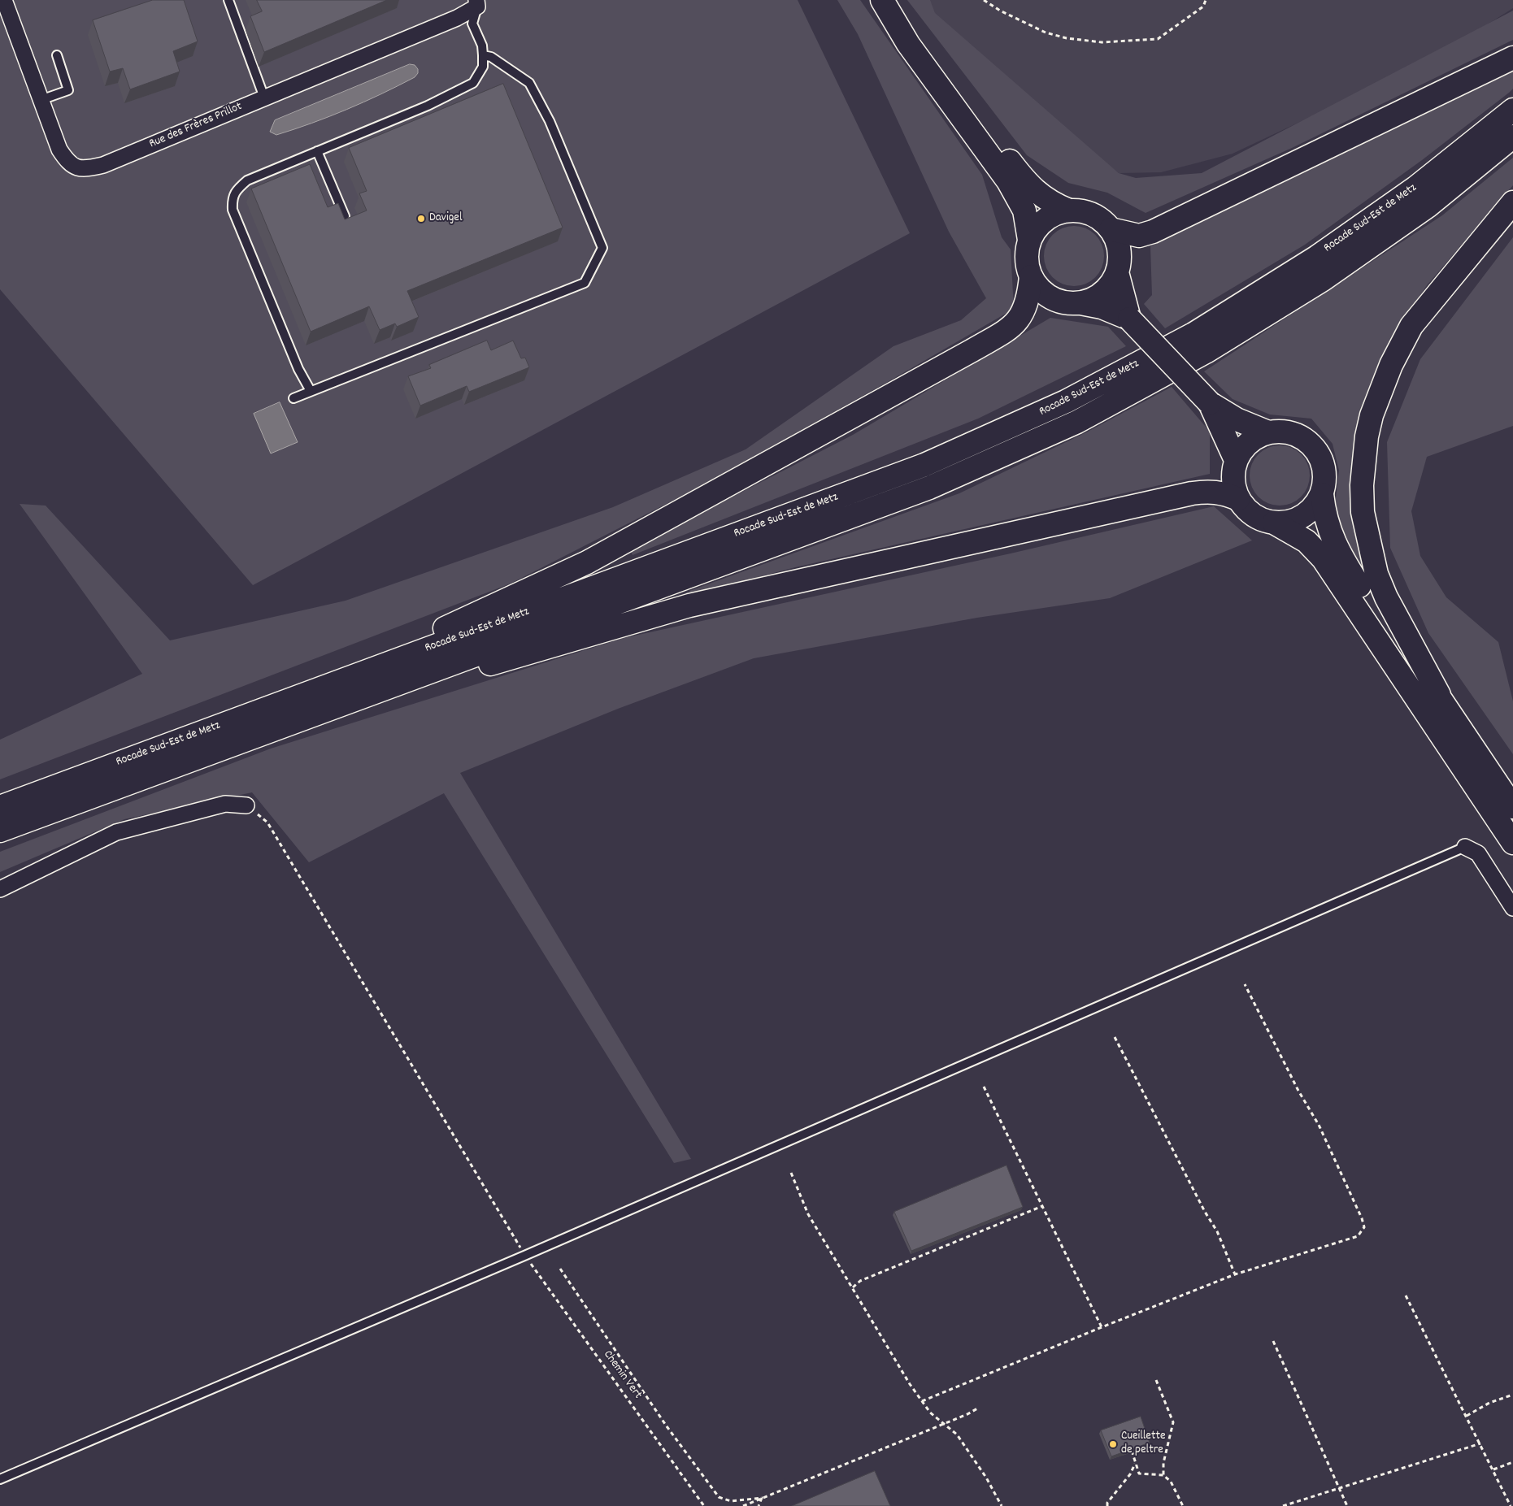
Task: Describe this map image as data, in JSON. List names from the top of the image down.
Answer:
{
  "streets": {
    "main road": ["Rocade Sud-Est de Metz"],
    "street": ["Rue des Frères Prillot"],
    "path": ["Chemin Vert"]
  },
  "places": ["Davigel", "Cueillette de peltre"]
}
